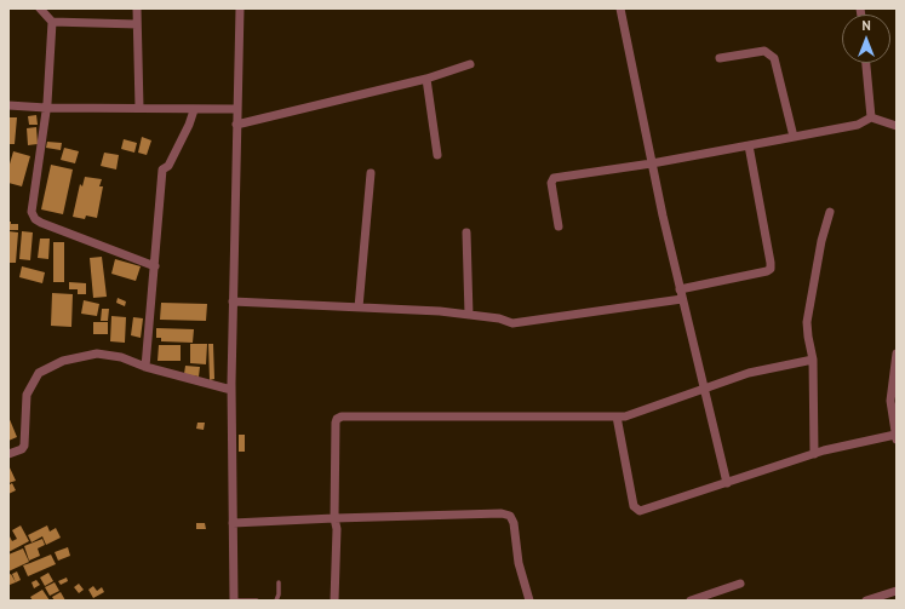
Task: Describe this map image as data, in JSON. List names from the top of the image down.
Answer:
{
  "north": "top"
}
